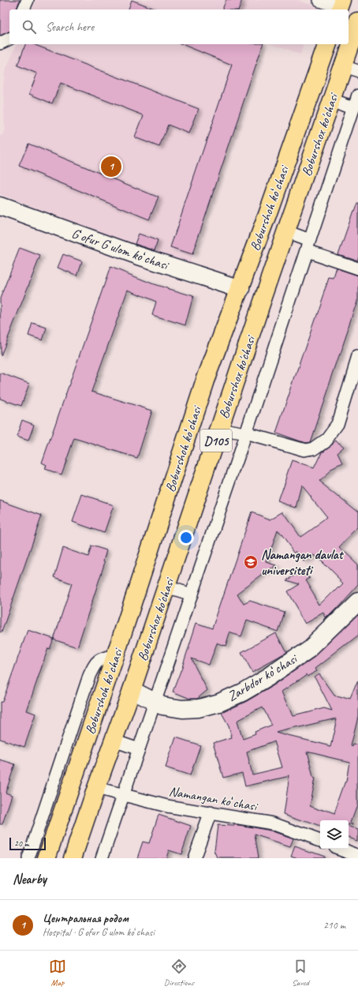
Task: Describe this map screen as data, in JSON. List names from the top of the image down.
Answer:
{
  "streets": {
    "main road": ["Boburshox ko'chasi", "Boburshoh koʻchasi", "D105"],
    "street": ["Gʻofur Gʻulom koʻchasi", "Zarbdor koʻchasi", "Namangan koʻchasi"]
  },
  "crossings": [
    ["Boburshox ko'chasi", "Zarbdor koʻchasi"],
    ["Boburshox ko'chasi", "Namangan koʻchasi"],
    ["Boburshoh koʻchasi", "Gʻofur Gʻulom koʻchasi"]
  ],
  "places": {
    "school or university": ["Namangan davlat universiteti"]
  },
  "scale_bar": "20 m",
  "page": {
    "search": "Search here",
    "pins": "1",
    "scale": "20 m",
    "heading": "Nearby",
    "list": [
      {
        "mark": "1",
        "name": "Центральная родом",
        "note": "Hospital · Gʻofur Gʻulom koʻchasi",
        "value": "210 m"
      }
    ],
    "nav": ["Map", "Directions", "Saved"]
  }
}
